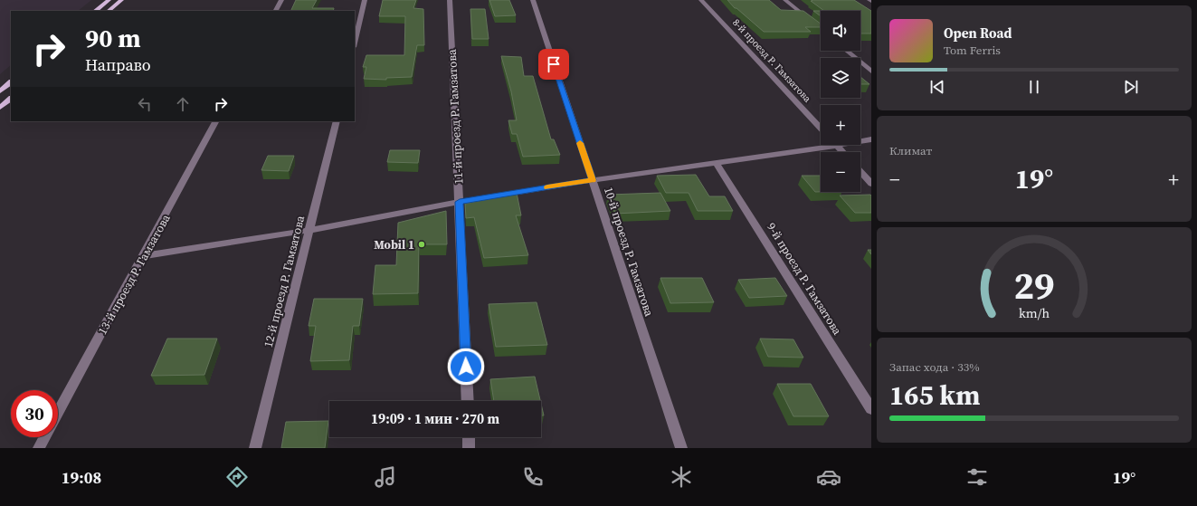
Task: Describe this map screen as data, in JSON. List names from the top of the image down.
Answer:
{
  "streets": {
    "street": [
      "8-й проезд Р. Гамзатова",
      "11-й проезд Р. Гамзатова",
      "10-й проезд Р. Гамзатова",
      "13-й проезд Р. Гамзатова",
      "9-й проезд Р. Гамзатова",
      "12-й проезд Р. Гамзатова"
    ]
  },
  "places": ["Mobil 1"],
  "page": {
    "map_buttons": ["+", "−"],
    "turn": ["90 m", "Направо"],
    "song": ["Open Road", "Tom Ferris"],
    "tile": [
      "Климат",
      ["Запас хода · 33%", "165 km"]
    ],
    "heat": ["−", "19°", "+"],
    "limit": "30",
    "trip": "19:09 · 1 мин · 270 m",
    "tabs": ["19:08", "19°"],
    "gauge": ["29", "km/h"]
  }
}
